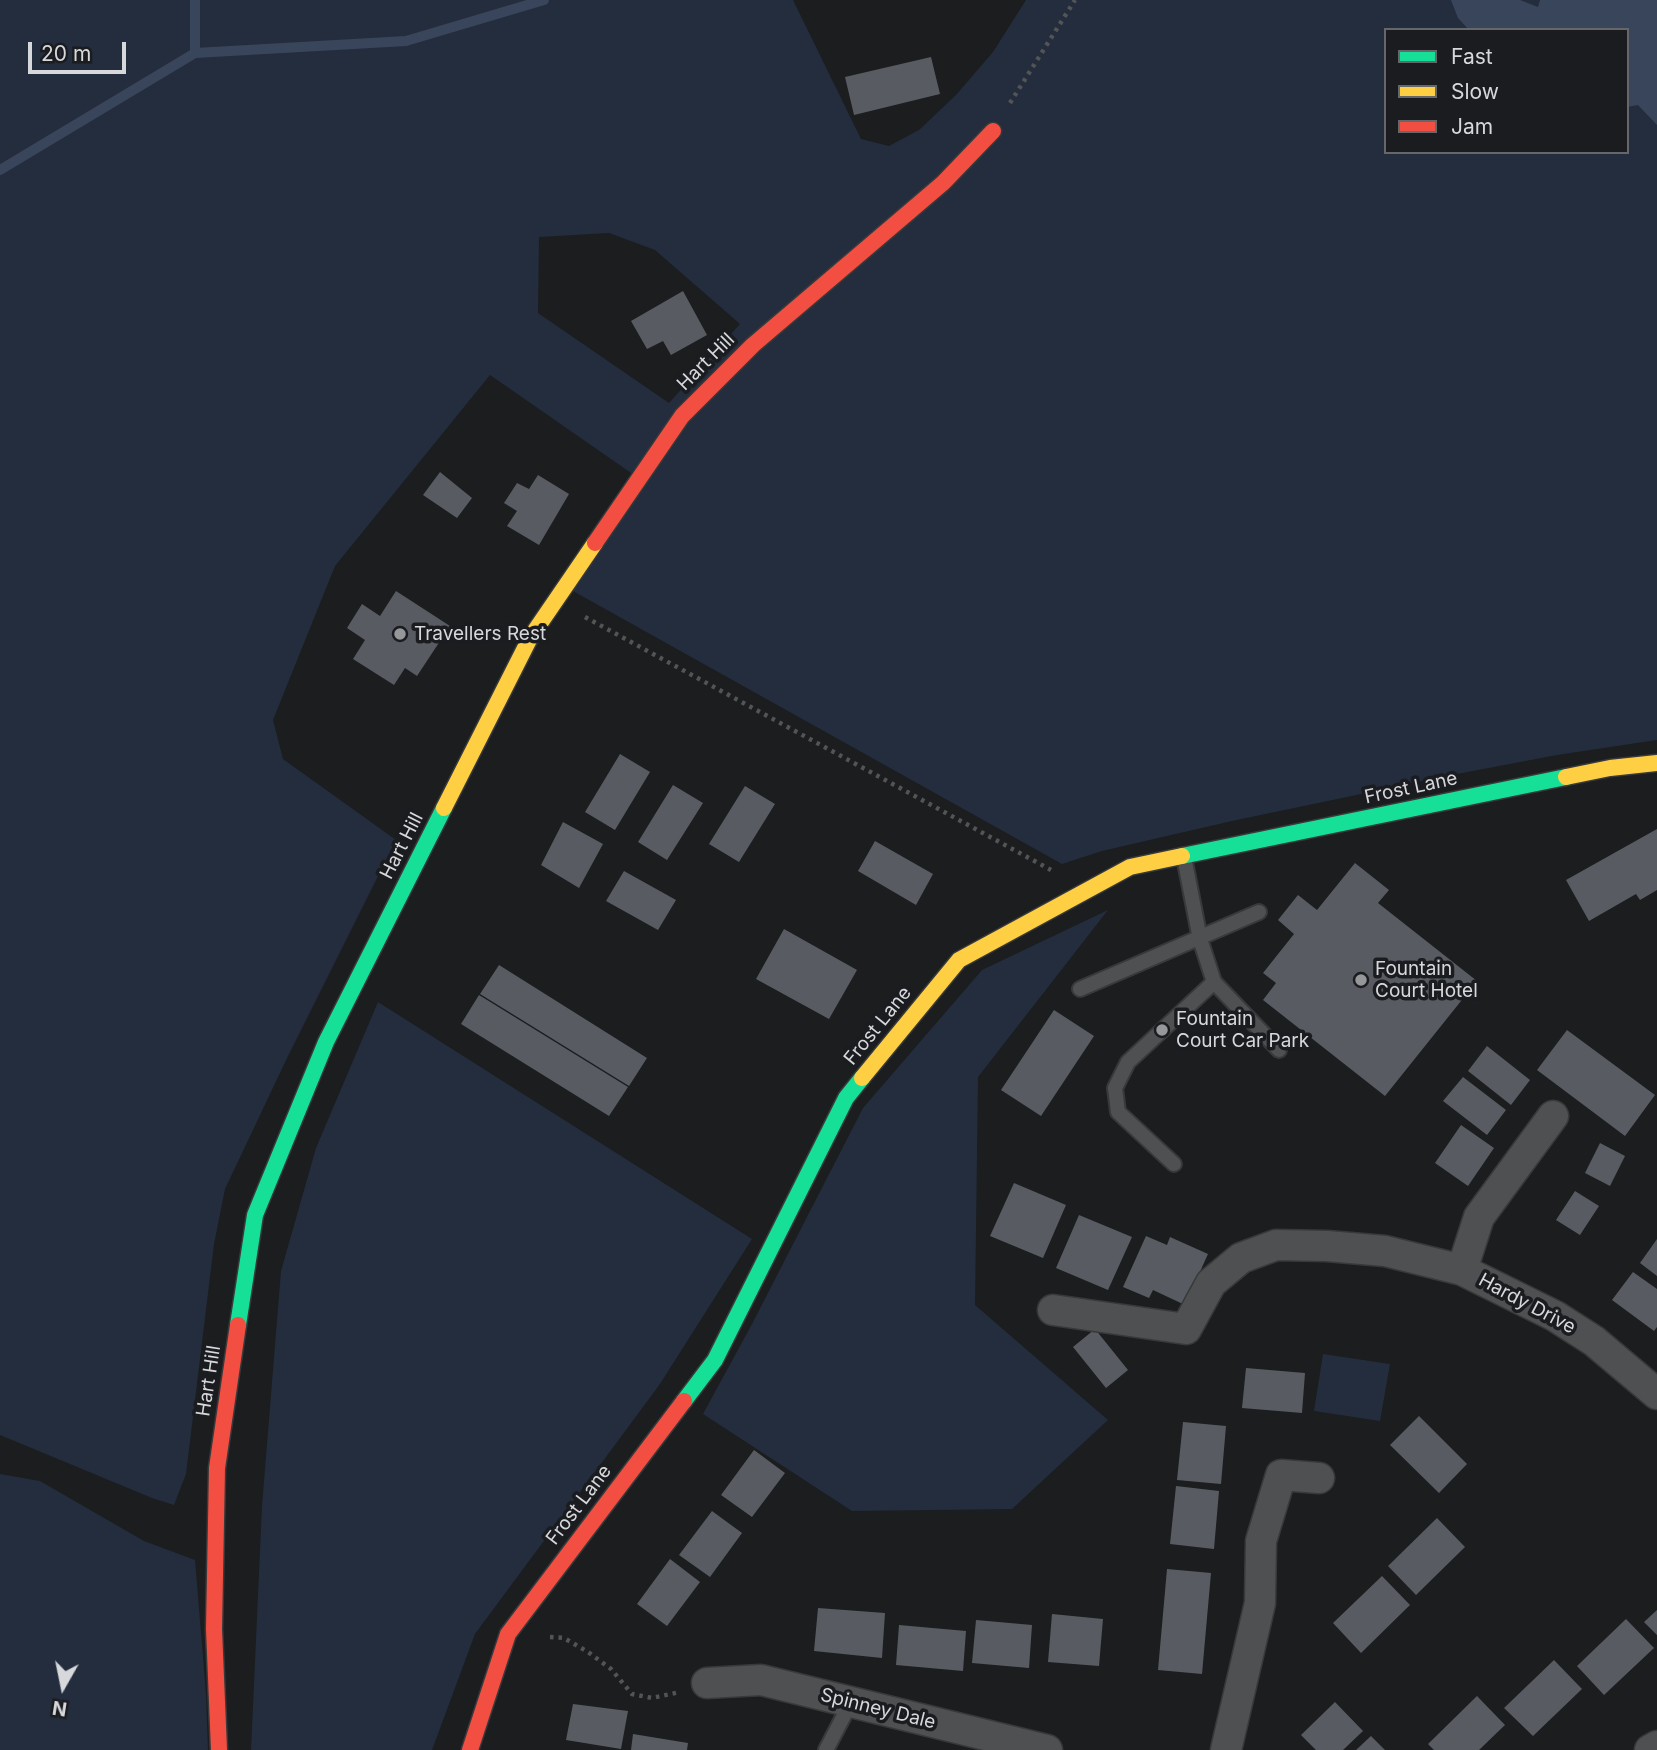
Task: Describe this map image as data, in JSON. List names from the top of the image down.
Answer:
{
  "streets": {
    "street": [
      "Hart Hill",
      "Frost Lane",
      "Hardy Drive",
      "Spinney Dale"
    ]
  },
  "places": ["Travellers Rest", "Fountain Court Hotel", "Fountain Court Car Park"],
  "legend": ["Fast", "Slow", "Jam"],
  "scale_bar": "20 m",
  "north": "bottom"
}
